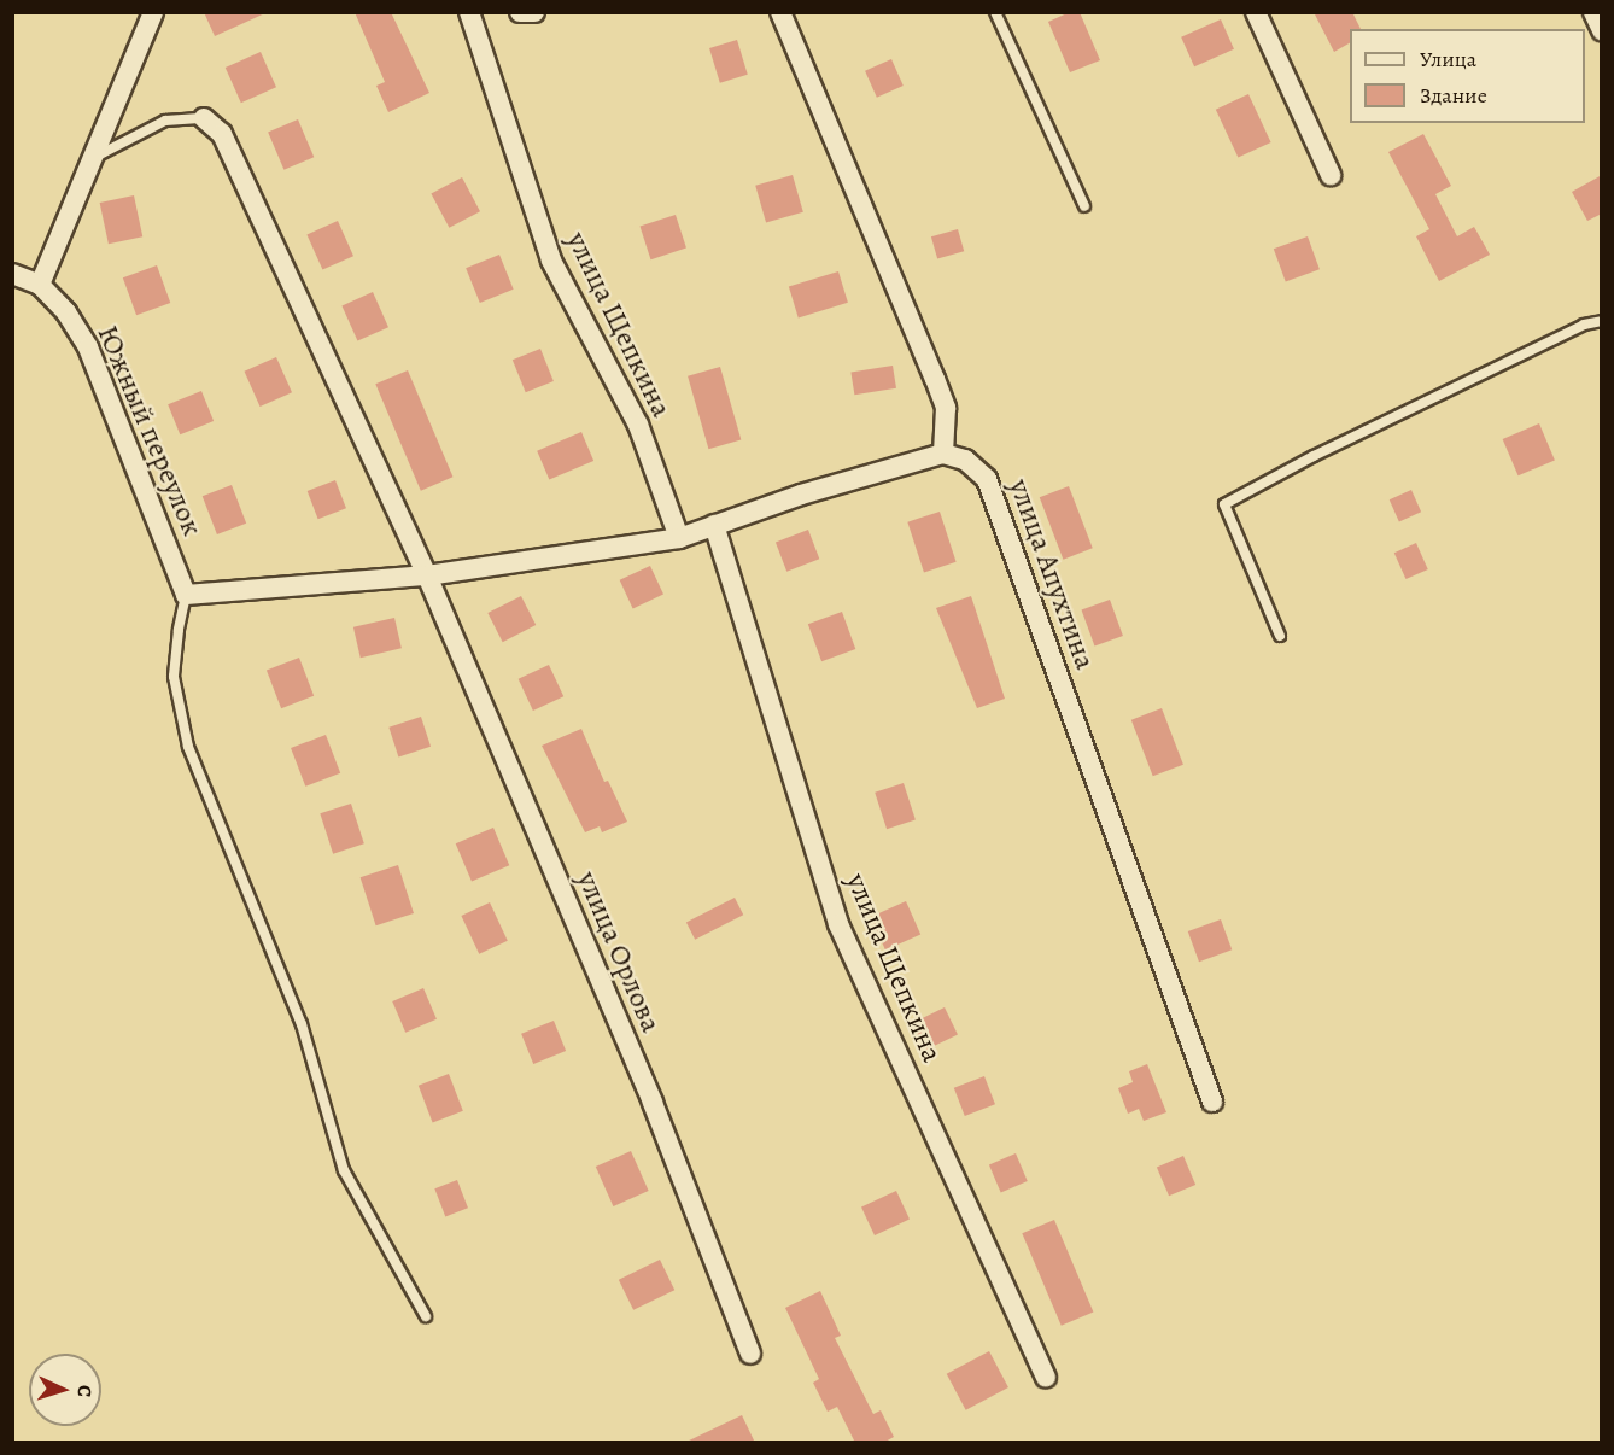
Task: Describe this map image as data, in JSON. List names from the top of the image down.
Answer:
{
  "streets": {
    "street": [
      "улица Щепкина",
      "Южный переулок",
      "улица Апухтина",
      "улица Орлова"
    ]
  },
  "legend": ["Улица", "Здание"],
  "north": "right"
}
